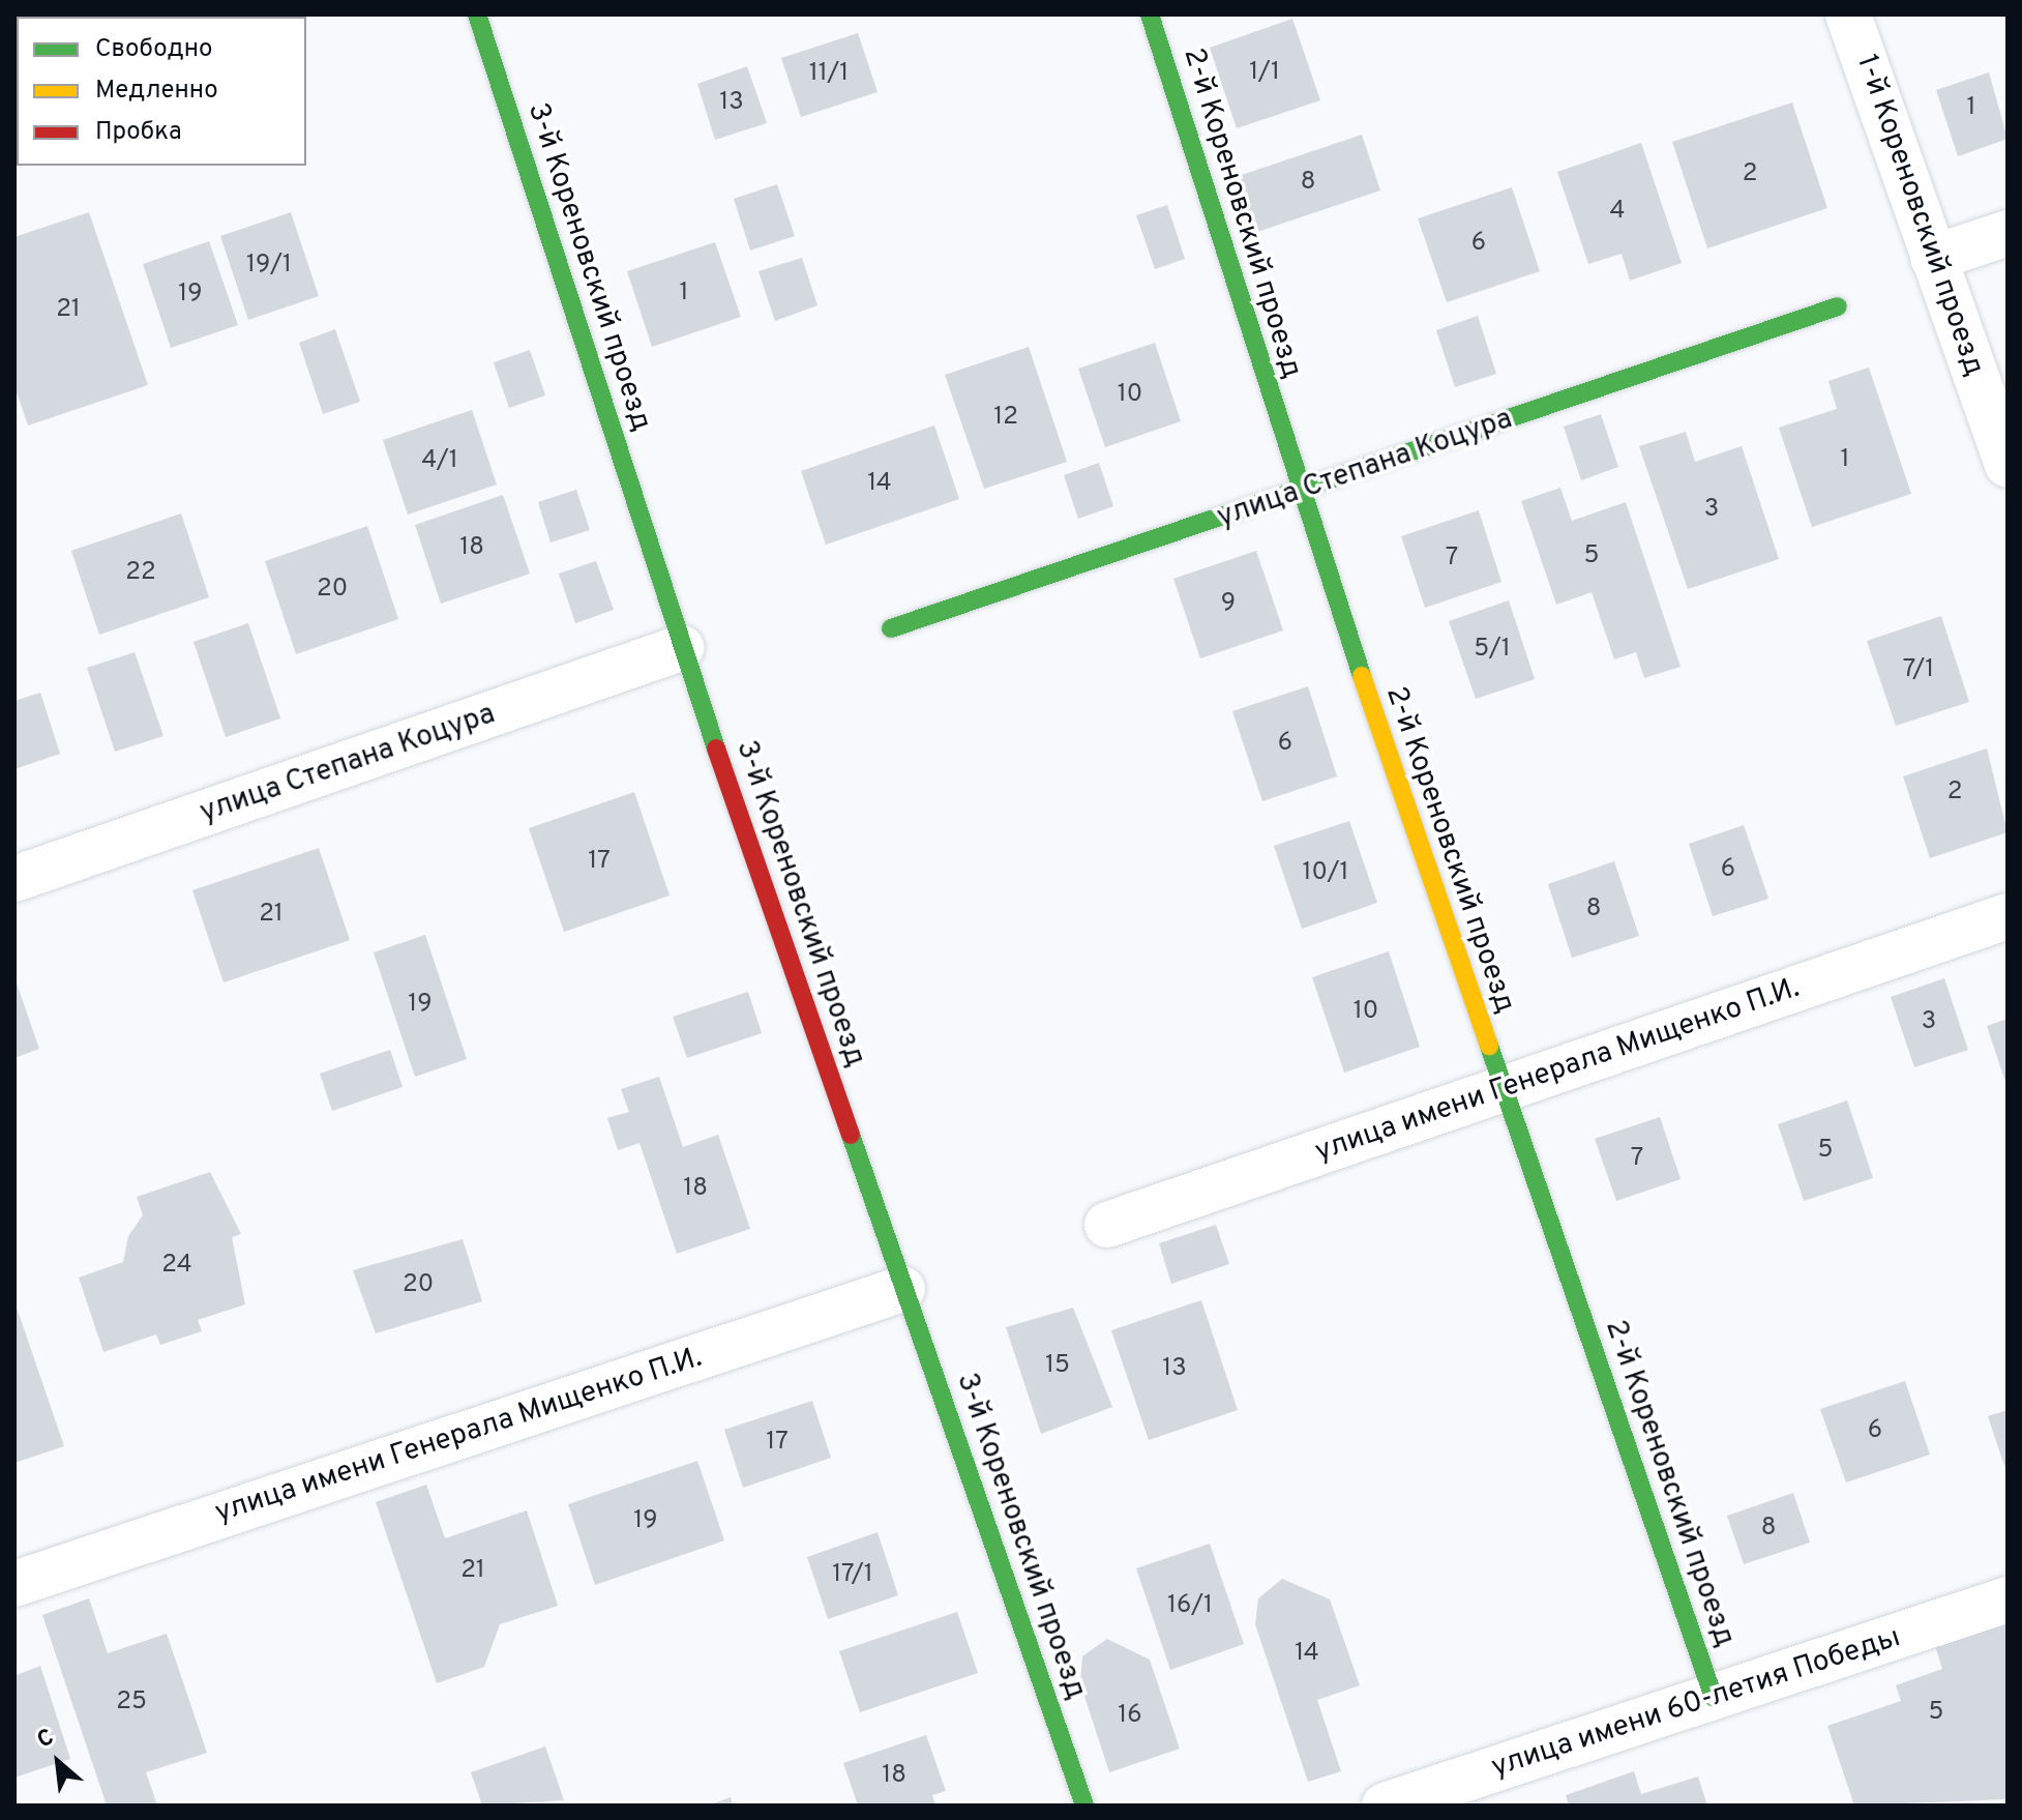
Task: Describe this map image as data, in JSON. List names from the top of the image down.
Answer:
{
  "streets": {
    "street": [
      "2-й Кореновский проезд",
      "1-й Кореновский проезд",
      "3-й Кореновский проезд",
      "улица Степана Коцура",
      "улица имени Генерала Мищенко П.И.",
      "улица имени 60-летия Победы"
    ]
  },
  "crossings": [
    ["2-й Кореновский проезд", "улица Степана Коцура"],
    ["2-й Кореновский проезд", "улица имени Генерала Мищенко П.И."],
    ["2-й Кореновский проезд", "улица имени 60-летия Победы"],
    ["3-й Кореновский проезд", "улица Степана Коцура"],
    ["3-й Кореновский проезд", "улица имени Генерала Мищенко П.И."]
  ],
  "house_numbers": [
    "1/1",
    "11/1",
    "13",
    "1",
    "2",
    "8",
    "4",
    "6",
    "19/1",
    "1",
    "19",
    "21",
    "10",
    "12",
    "1",
    "4/1",
    "14",
    "3",
    "18",
    "5",
    "7",
    "22",
    "20",
    "9",
    "5/1",
    "7/1",
    "6",
    "2",
    "17",
    "6",
    "10/1",
    "8",
    "21",
    "19",
    "10",
    "3",
    "5",
    "7",
    "18",
    "24",
    "20",
    "15",
    "13",
    "6",
    "17",
    "19",
    "8",
    "21",
    "17/1",
    "16/1",
    "14",
    "25",
    "5",
    "16",
    "18"
  ],
  "legend": ["Свободно", "Медленно", "Пробка"],
  "north": "top left"
}
